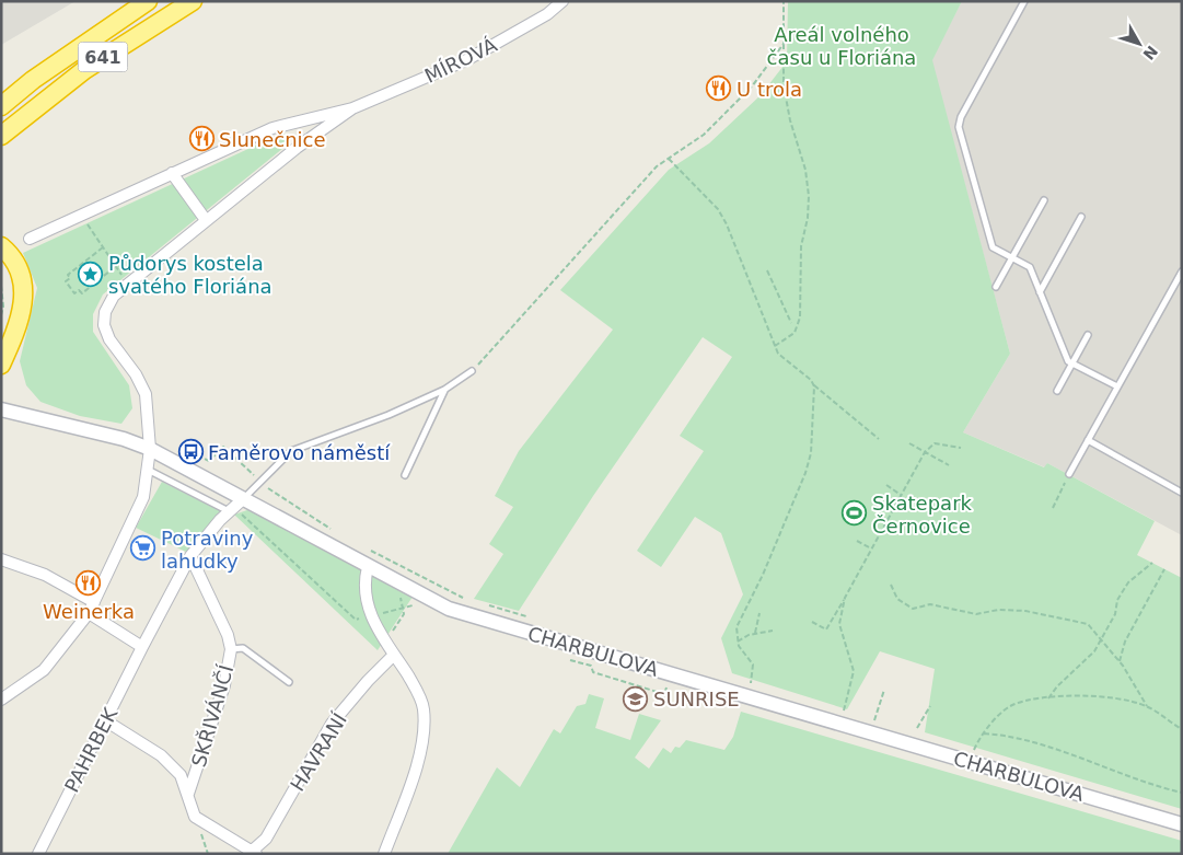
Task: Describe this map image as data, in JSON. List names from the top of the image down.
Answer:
{
  "streets": {
    "highway": ["641"],
    "street": [
      "MÍROVÁ",
      "CHARBULOVA",
      "SKŘIVÁNČÍ",
      "PAHRBEK",
      "HAVRANÍ"
    ]
  },
  "crossings": [
    ["CHARBULOVA", "PAHRBEK"],
    ["SKŘIVÁNČÍ", "PAHRBEK"]
  ],
  "parks": ["Areál volného času u Floriána"],
  "places": {
    "restaurant": ["U trola", "Slunečnice", "Weinerka"],
    "place": ["Půdorys kostela svatého Floriána"],
    "bus stop": ["Faměrovo náměstí"],
    "sports": ["Skatepark Černovice"],
    "supermarket": ["Potraviny lahudky"],
    "school or university": ["SUNRISE"]
  },
  "north": "bottom right"
}
